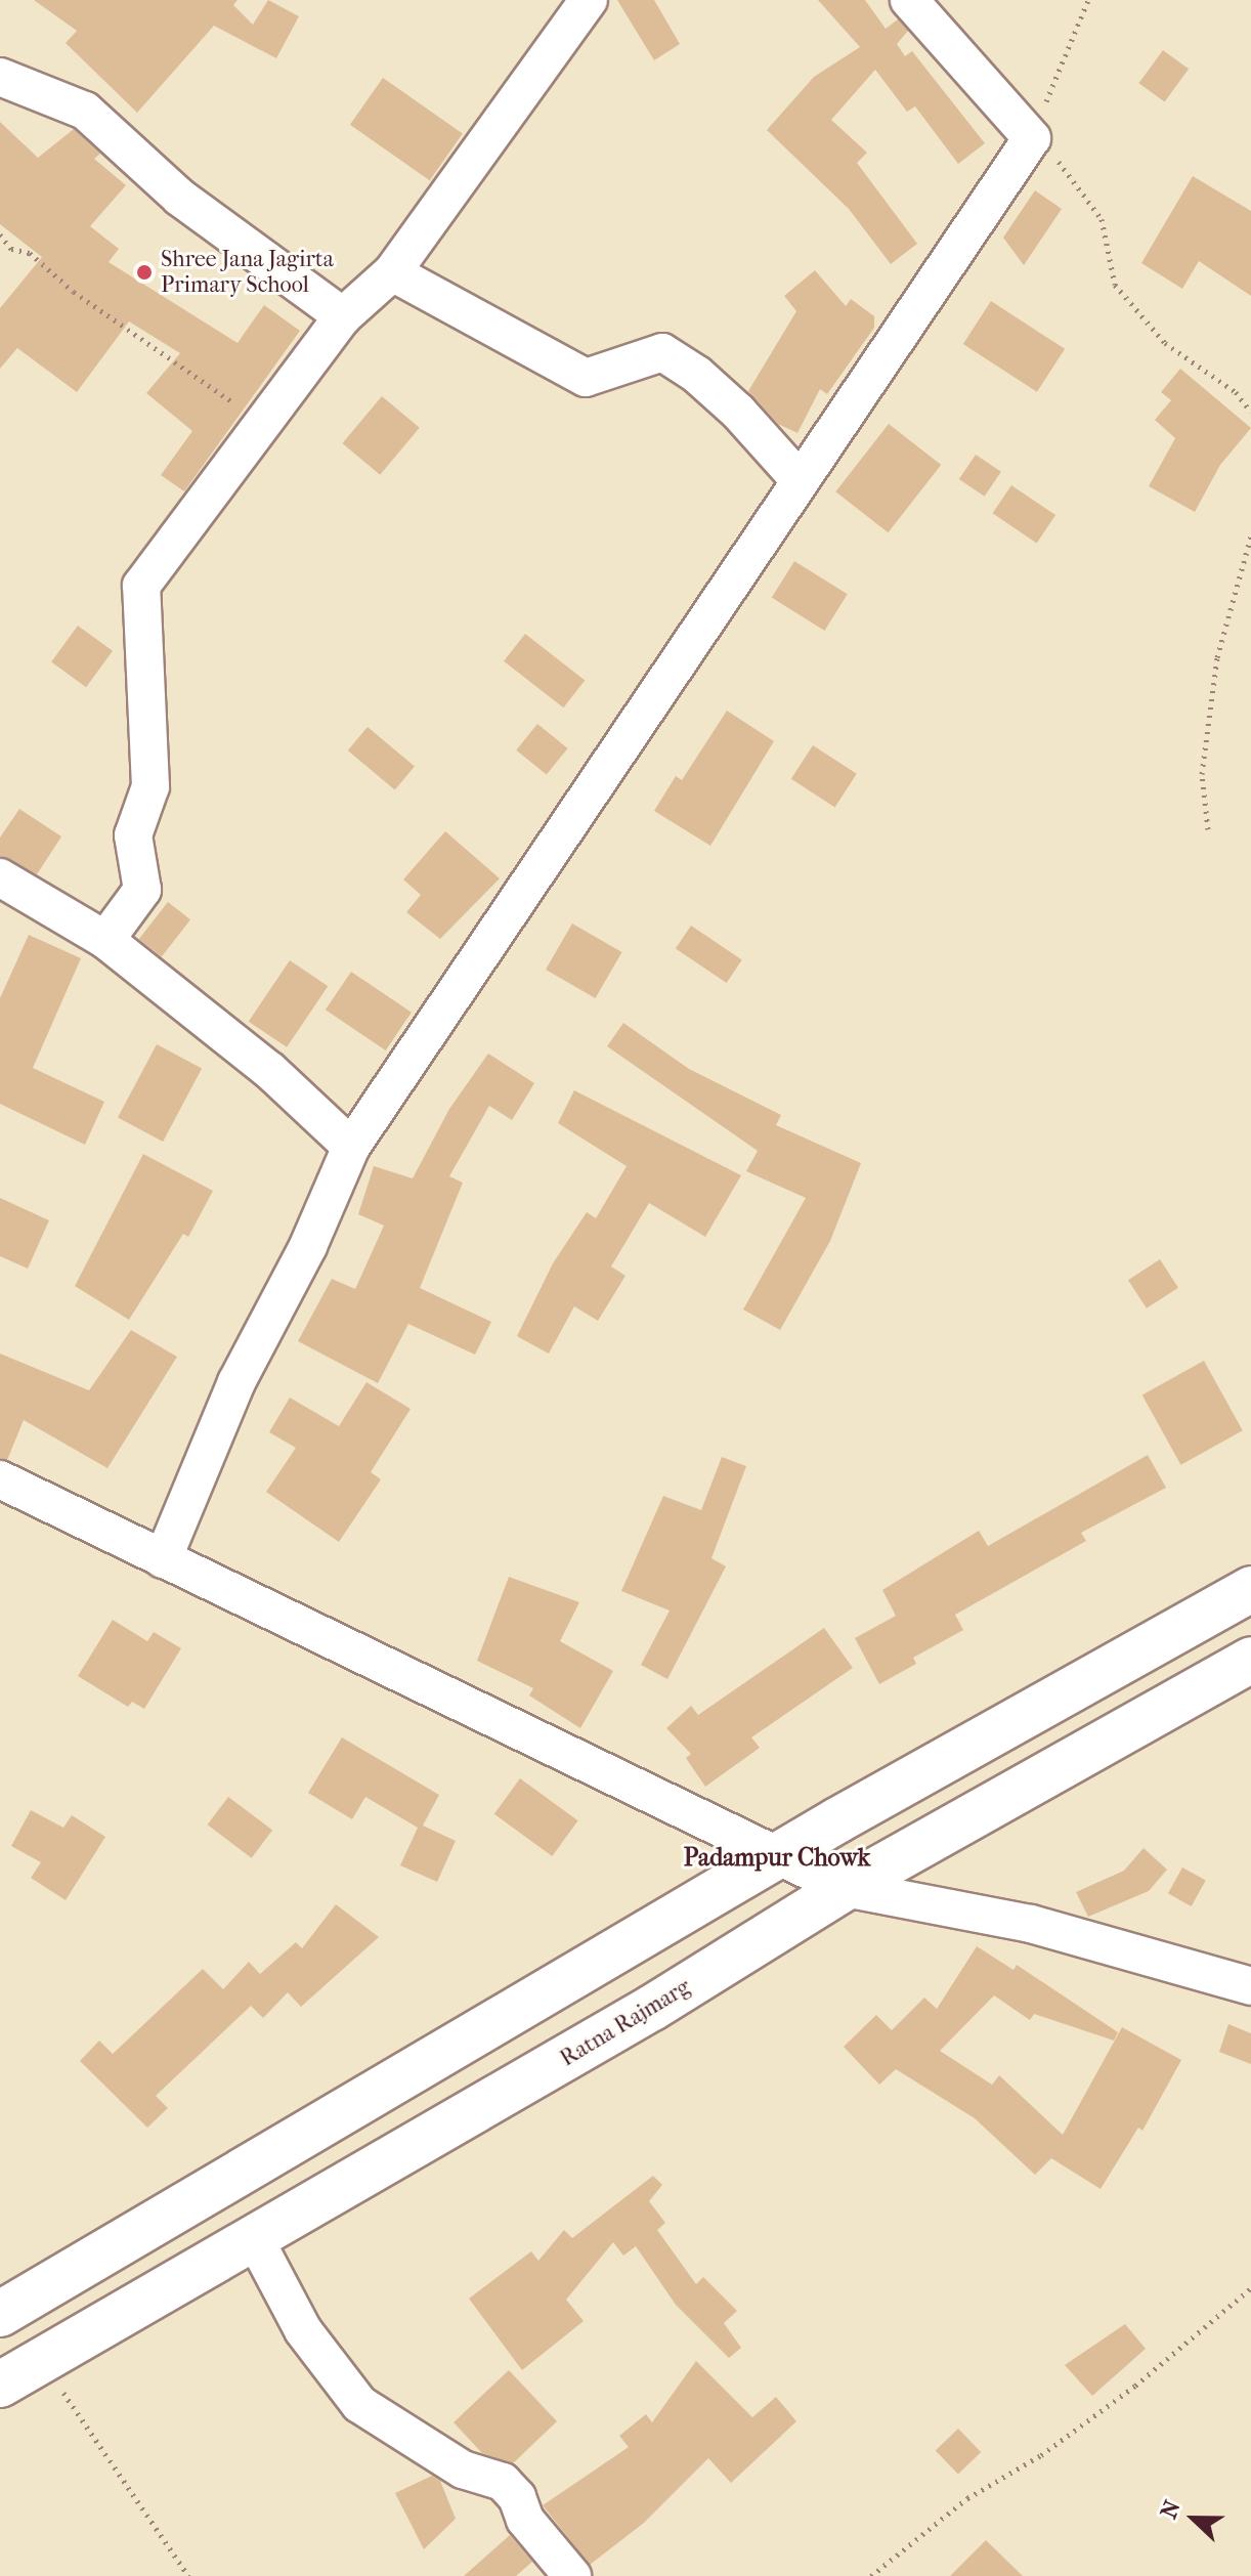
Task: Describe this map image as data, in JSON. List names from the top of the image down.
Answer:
{
  "streets": {
    "main road": ["Ratna Rajmarg"]
  },
  "districts": ["Padampur Chowk"],
  "places": ["Shree Jana Jagirta Primary School"],
  "north": "left"
}
